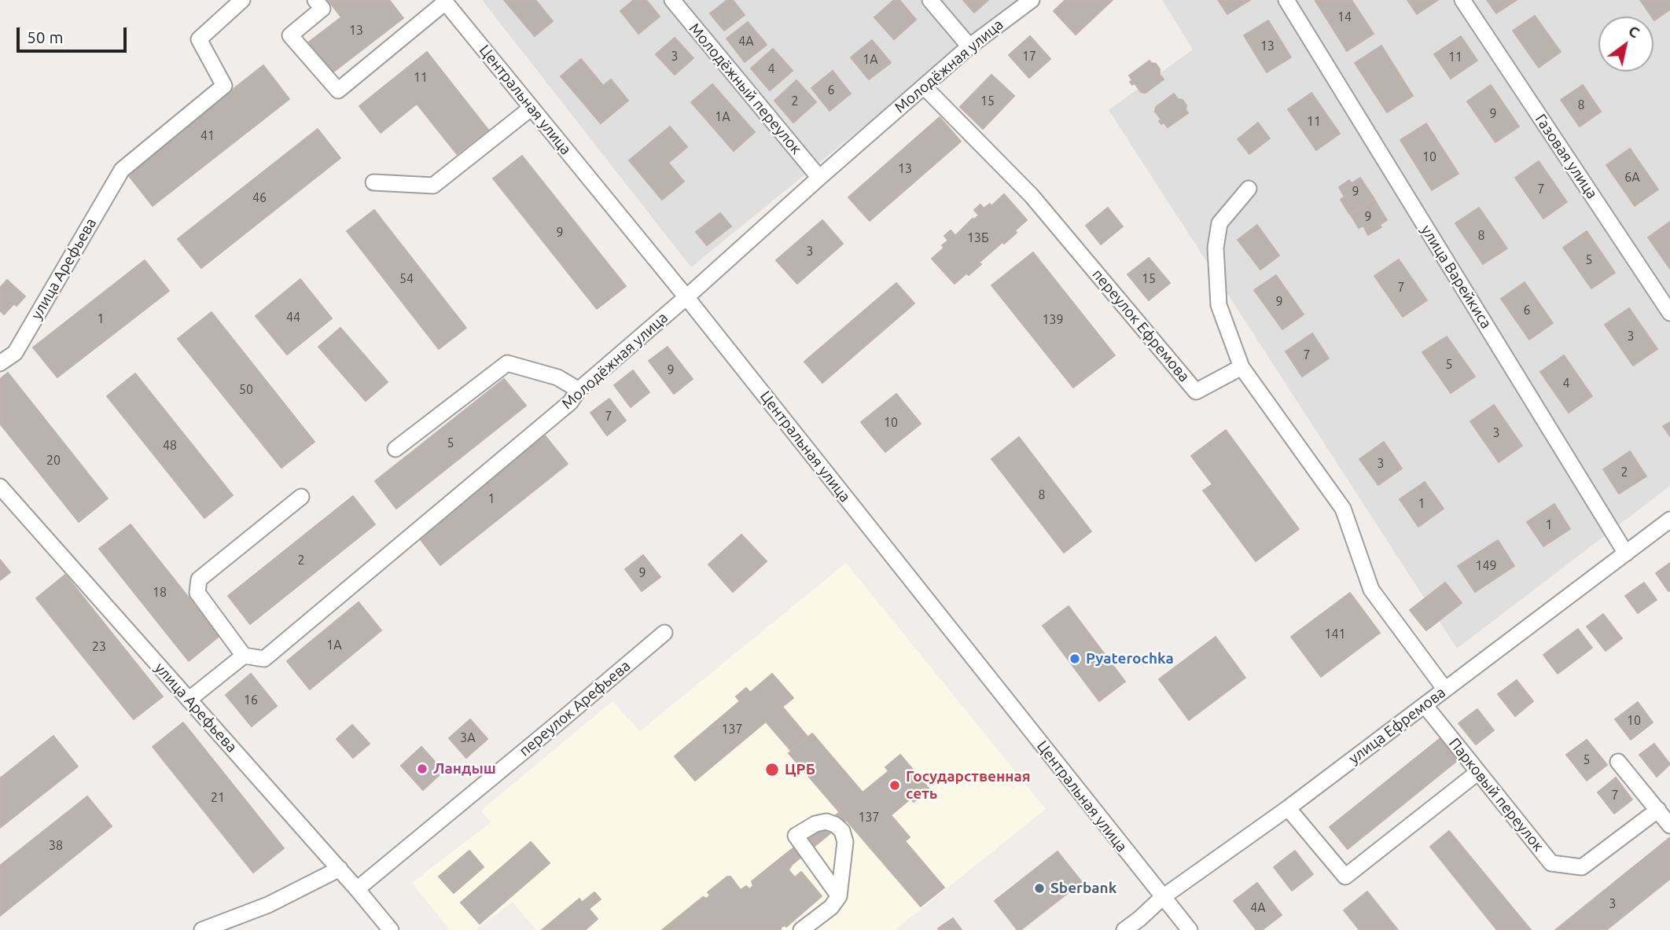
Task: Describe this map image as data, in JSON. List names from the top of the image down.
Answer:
{
  "streets": {
    "street": [
      "Молодёжная улица",
      "Молодёжный переулок",
      "Центральная улица",
      "Газовая улица",
      "улица Арефьева",
      "улица Варейкиса",
      "переулок Ефремова",
      "переулок Арефьева",
      "улица Ефремова",
      "Парковый переулок"
    ]
  },
  "crossings": [
    ["Молодёжная улица", "Молодёжный переулок"],
    ["Молодёжная улица", "Центральная улица"],
    ["Молодёжная улица", "переулок Ефремова"],
    ["Центральная улица", "улица Ефремова"],
    ["улица Арефьева", "переулок Арефьева"],
    ["улица Варейкиса", "улица Ефремова"],
    ["улица Ефремова", "Парковый переулок"]
  ],
  "places": [
    "Pyaterochka",
    "Ландыш",
    "ЦРБ",
    "Государственная сеть",
    "Sberbank"
  ],
  "house_numbers": [
    "14",
    "13",
    "4А",
    "13",
    "3",
    "17",
    "11",
    "1А",
    "4",
    "11",
    "6",
    "2",
    "15",
    "8",
    "9",
    "1А",
    "11",
    "41",
    "10",
    "13",
    "6А",
    "7",
    "9",
    "46",
    "9",
    "9",
    "8",
    "13Б",
    "3",
    "5",
    "54",
    "15",
    "7",
    "9",
    "6",
    "44",
    "1",
    "139",
    "3",
    "7",
    "5",
    "9",
    "4",
    "50",
    "7",
    "10",
    "3",
    "5",
    "48",
    "20",
    "3",
    "2",
    "8",
    "1",
    "1",
    "1",
    "2",
    "149",
    "9",
    "18",
    "141",
    "1А",
    "23",
    "16",
    "10",
    "137",
    "3А",
    "5",
    "7",
    "21",
    "137",
    "38",
    "3",
    "4А"
  ],
  "scale_bar": "50 m",
  "north": "top right"
}
